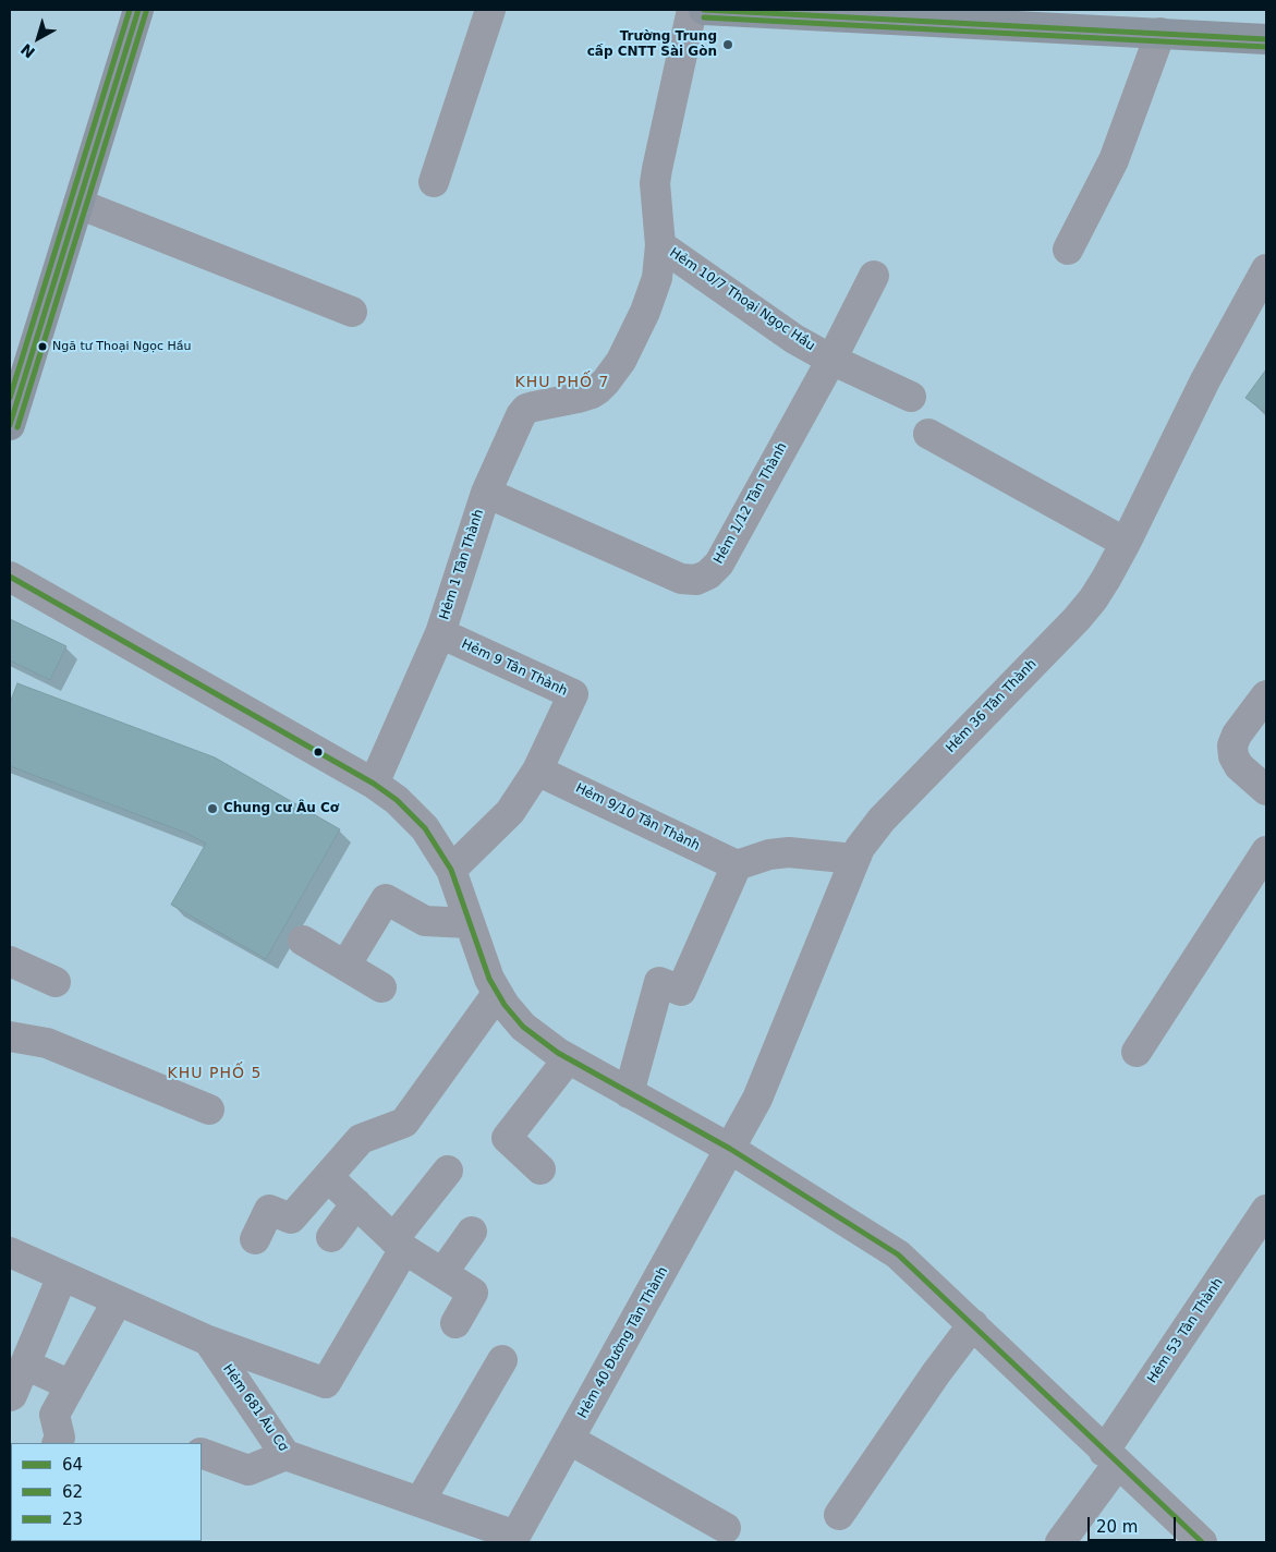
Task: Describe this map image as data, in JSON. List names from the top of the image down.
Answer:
{
  "streets": {
    "street": [
      "Hẻm 10/7 Thoại Ngọc Hầu",
      "Hẻm 1/12 Tân Thành",
      "Hẻm 1 Tân Thành",
      "Hẻm 9 Tân Thành",
      "Hẻm 36 Tân Thành",
      "Hẻm 9/10 Tân Thành",
      "Hẻm 53 Tân Thành",
      "Hẻm 40 Đường Tân Thành",
      "Hẻm 681 Âu Cơ"
    ]
  },
  "crossings": [
    ["Hẻm 10/7 Thoại Ngọc Hầu", "Hẻm 1/12 Tân Thành"],
    ["Hẻm 10/7 Thoại Ngọc Hầu", "Hẻm 1 Tân Thành"],
    ["Hẻm 1/12 Tân Thành", "Hẻm 1 Tân Thành"],
    ["Hẻm 1 Tân Thành", "Hẻm 9 Tân Thành"],
    ["Hẻm 9 Tân Thành", "Hẻm 9/10 Tân Thành"],
    ["Hẻm 36 Tân Thành", "Hẻm 40 Đường Tân Thành"],
    ["Hẻm 40 Đường Tân Thành", "Hẻm 681 Âu Cơ"]
  ],
  "districts": ["KHU PHỐ 7", "KHU PHỐ 5"],
  "places": ["Trường Trung cấp CNTT Sài Gòn", "Ngã tư Thoại Ngọc Hầu", "Chung cư Âu Cơ"],
  "lines": ["transit line 64", "transit line 23", "transit line 62"],
  "legend": ["64", "62", "23"],
  "scale_bar": "20 m",
  "north": "bottom left"
}
